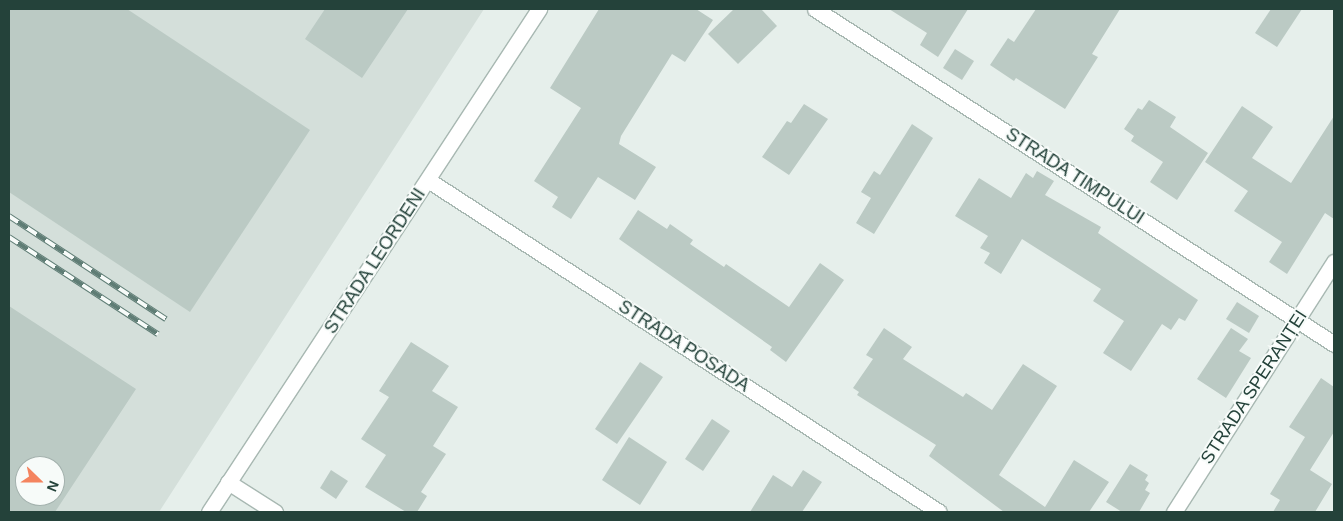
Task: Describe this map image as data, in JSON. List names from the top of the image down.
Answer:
{
  "streets": {
    "street": [
      "STRADA TIMPULUI",
      "STRADA LEORDENI",
      "STRADA POSADA",
      "STRADA SPERANȚEI"
    ]
  },
  "crossings": [
    ["STRADA TIMPULUI", "STRADA SPERANȚEI"],
    ["STRADA LEORDENI", "STRADA POSADA"]
  ],
  "north": "right"
}
